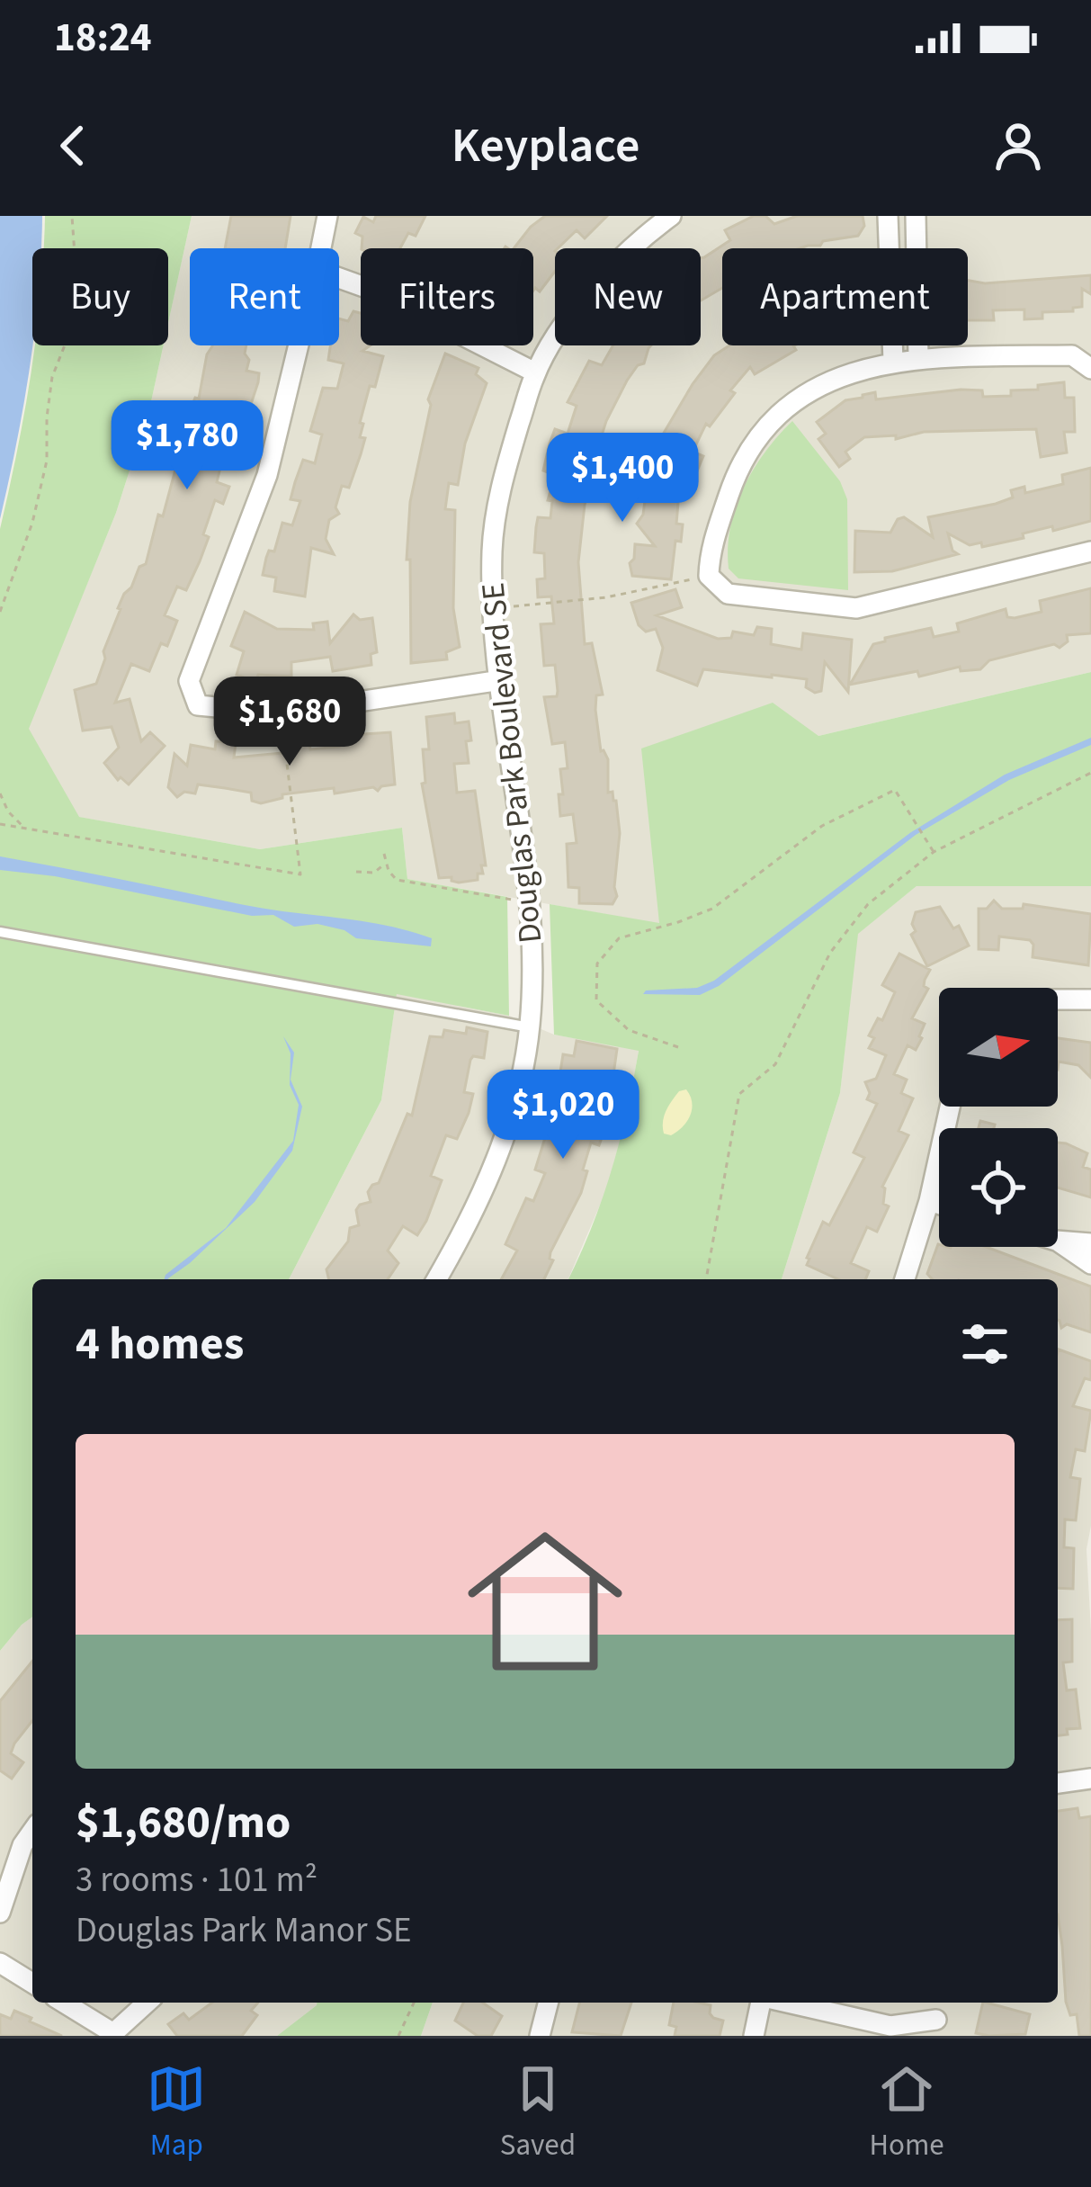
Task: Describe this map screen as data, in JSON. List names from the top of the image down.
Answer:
{
  "streets": {
    "street": ["Douglas Park Boulevard SE"]
  },
  "north": "right",
  "page": {
    "status": "18:24",
    "header": "Keyplace",
    "chip": [
      "Buy",
      "Rent",
      "Filters",
      "New",
      "Apartment"
    ],
    "price": [
      "$1,780",
      "$1,400",
      "$1,680",
      "$1,020"
    ],
    "heading": "4 homes",
    "list": [
      {
        "name": "$1,680/mo",
        "note": "3 rooms · 101 m² · Douglas Park Manor SE"
      }
    ],
    "tabs": ["Map", "Saved", "Home"]
  }
}
